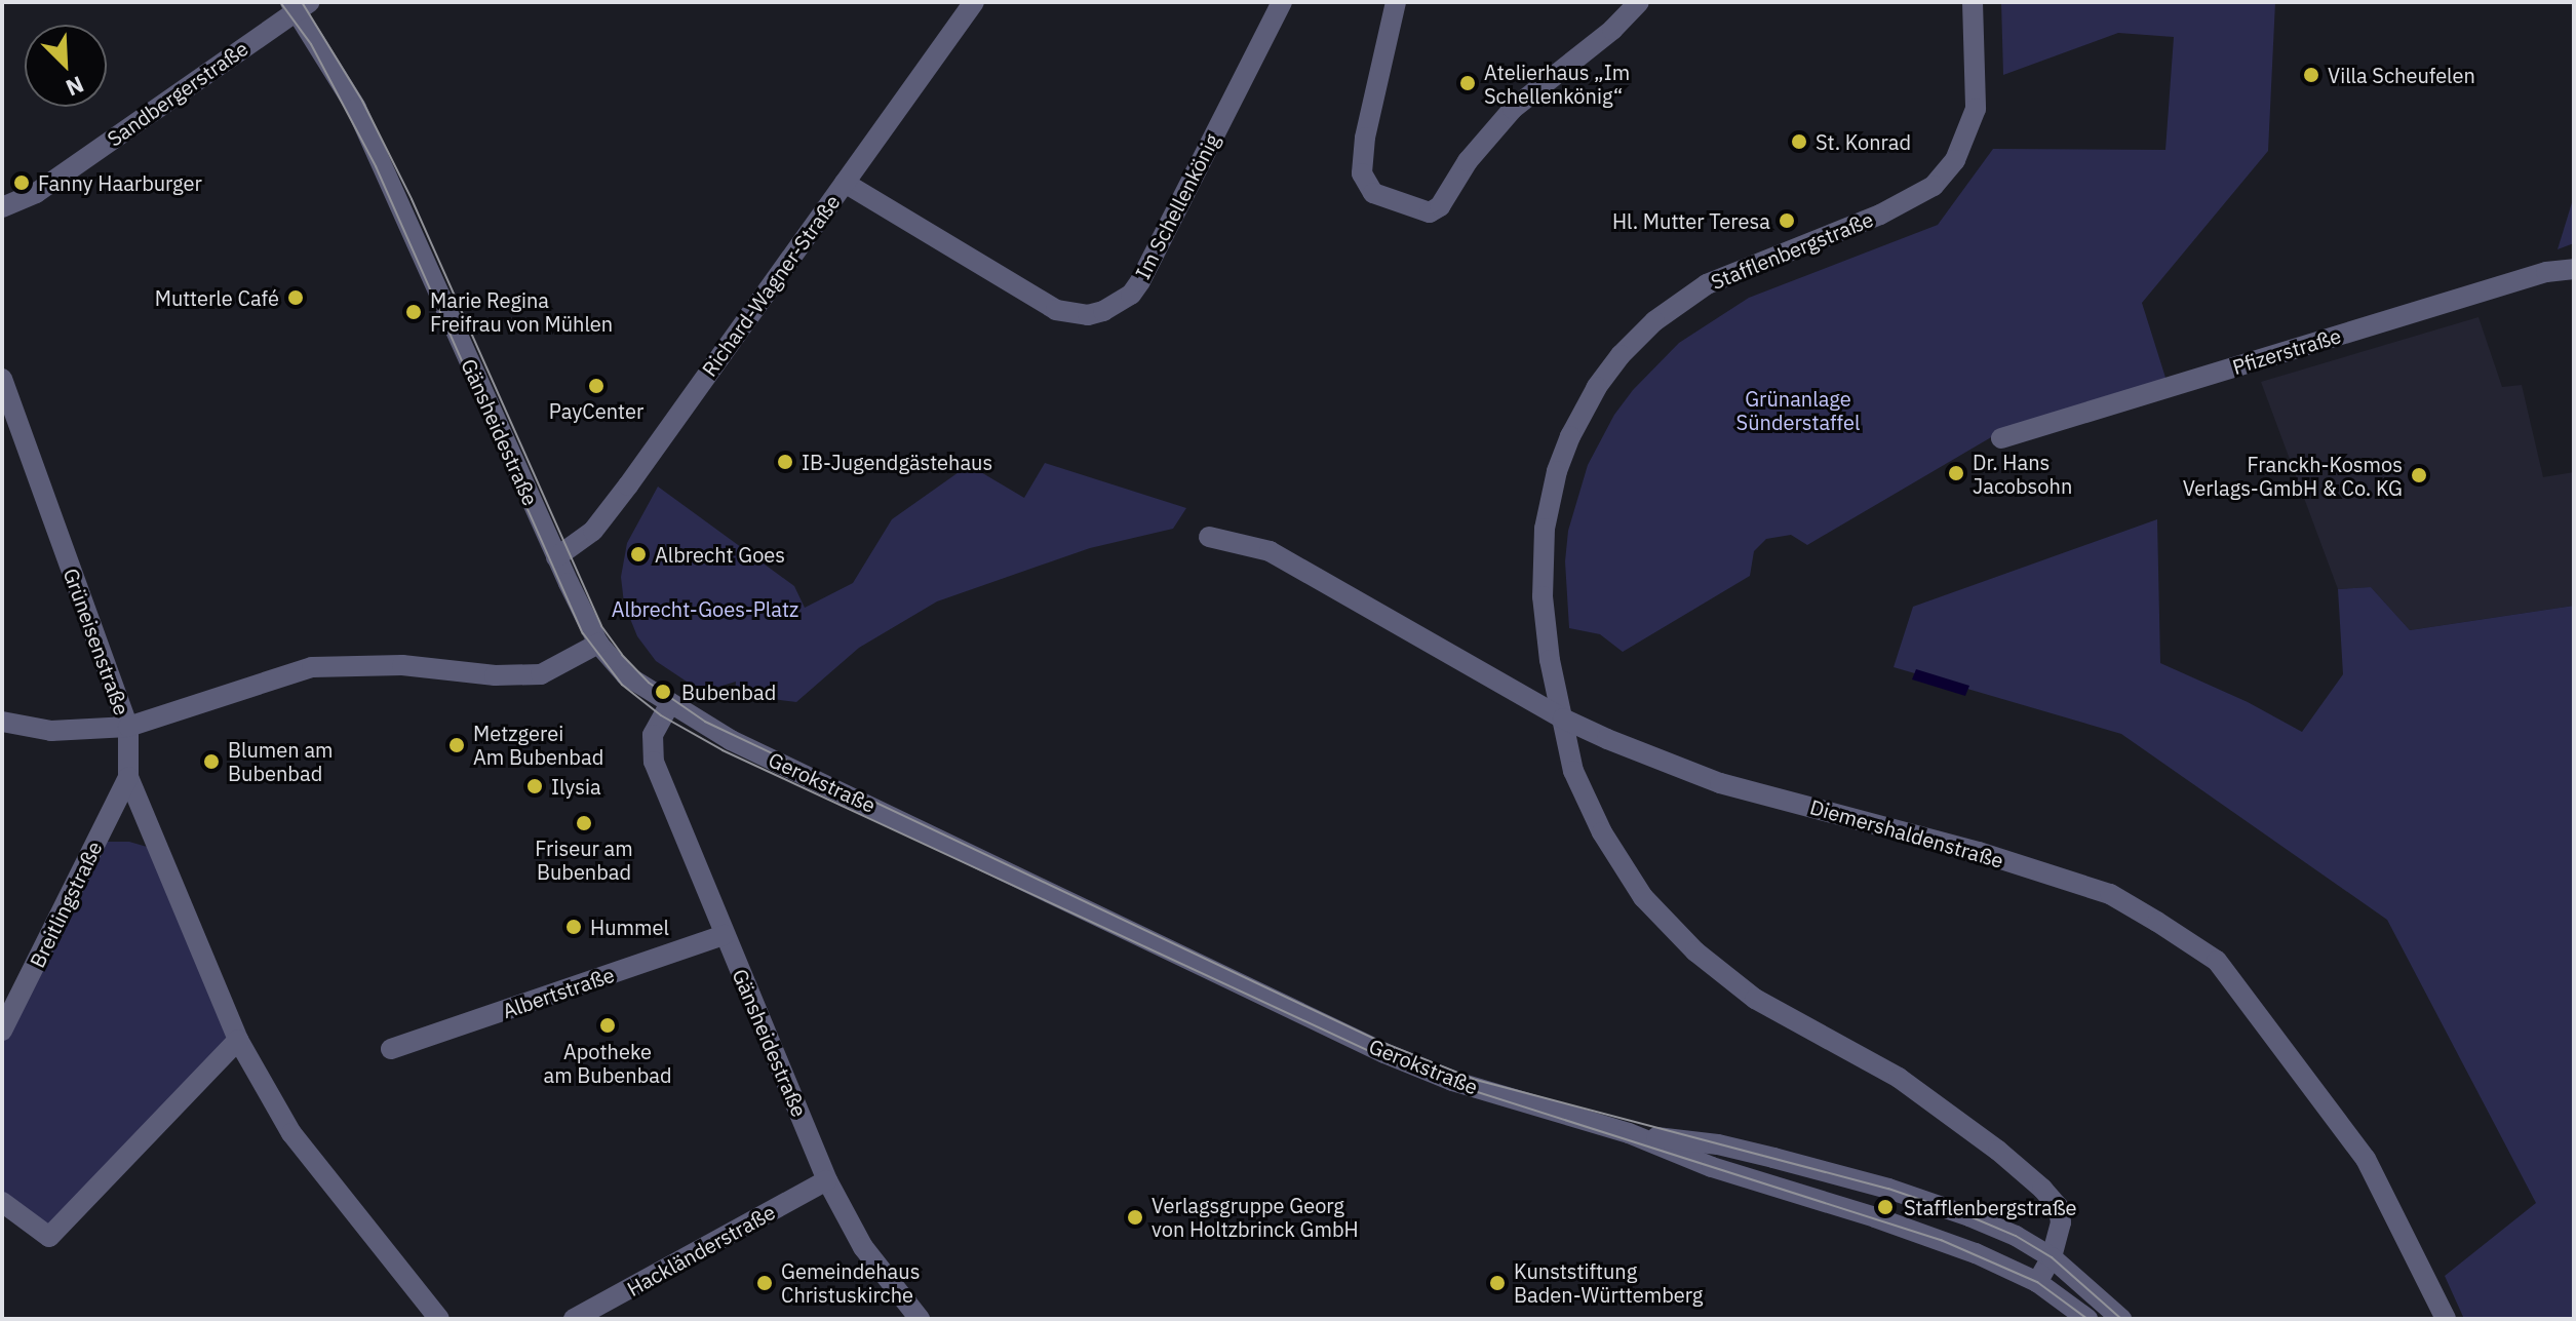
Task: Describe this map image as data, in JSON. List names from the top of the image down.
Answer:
{
  "streets": {
    "street": [
      "Sandbergerstraße",
      "Im Schellenkönig",
      "Stafflenbergstraße",
      "Richard-Wagner-Straße",
      "Pfizerstraße",
      "Gänsheidestraße",
      "Grüneisenstraße",
      "Gerokstraße",
      "Diemershaldenstraße",
      "Breitlingstraße",
      "Albertstraße",
      "Hackländerstraße"
    ]
  },
  "crossings": [
    ["Sandbergerstraße", "Gänsheidestraße"],
    ["Im Schellenkönig", "Richard-Wagner-Straße"],
    ["Stafflenbergstraße", "Gerokstraße"],
    ["Stafflenbergstraße", "Diemershaldenstraße"],
    ["Richard-Wagner-Straße", "Gänsheidestraße"],
    ["Gänsheidestraße", "Gerokstraße"],
    ["Gänsheidestraße", "Albertstraße"],
    ["Gänsheidestraße", "Hackländerstraße"],
    ["Grüneisenstraße", "Breitlingstraße"]
  ],
  "parks": ["Grünanlage Sünderstaffel", "Albrecht-Goes-Platz"],
  "places": [
    "Villa Scheufelen",
    "Atelierhaus „Im Schellenkönig“",
    "St. Konrad",
    "Fanny Haarburger",
    "Hl. Mutter Teresa",
    "Mutterle Café",
    "Marie Regina Freifrau von Mühlen",
    "PayCenter",
    "IB-Jugendgästehaus",
    "Dr. Hans Jacobsohn",
    "Franckh-Kosmos Verlags-GmbH & Co. KG",
    "Albrecht Goes",
    "Bubenbad",
    "Metzgerei Am Bubenbad",
    "Blumen am Bubenbad",
    "Ilysia",
    "Friseur am Bubenbad",
    "Hummel",
    "Apotheke am Bubenbad",
    "Stafflenbergstraße",
    "Verlagsgruppe Georg von Holtzbrinck GmbH",
    "Gemeindehaus Christuskirche",
    "Kunststiftung Baden-Württemberg"
  ],
  "north": "bottom right"
}
